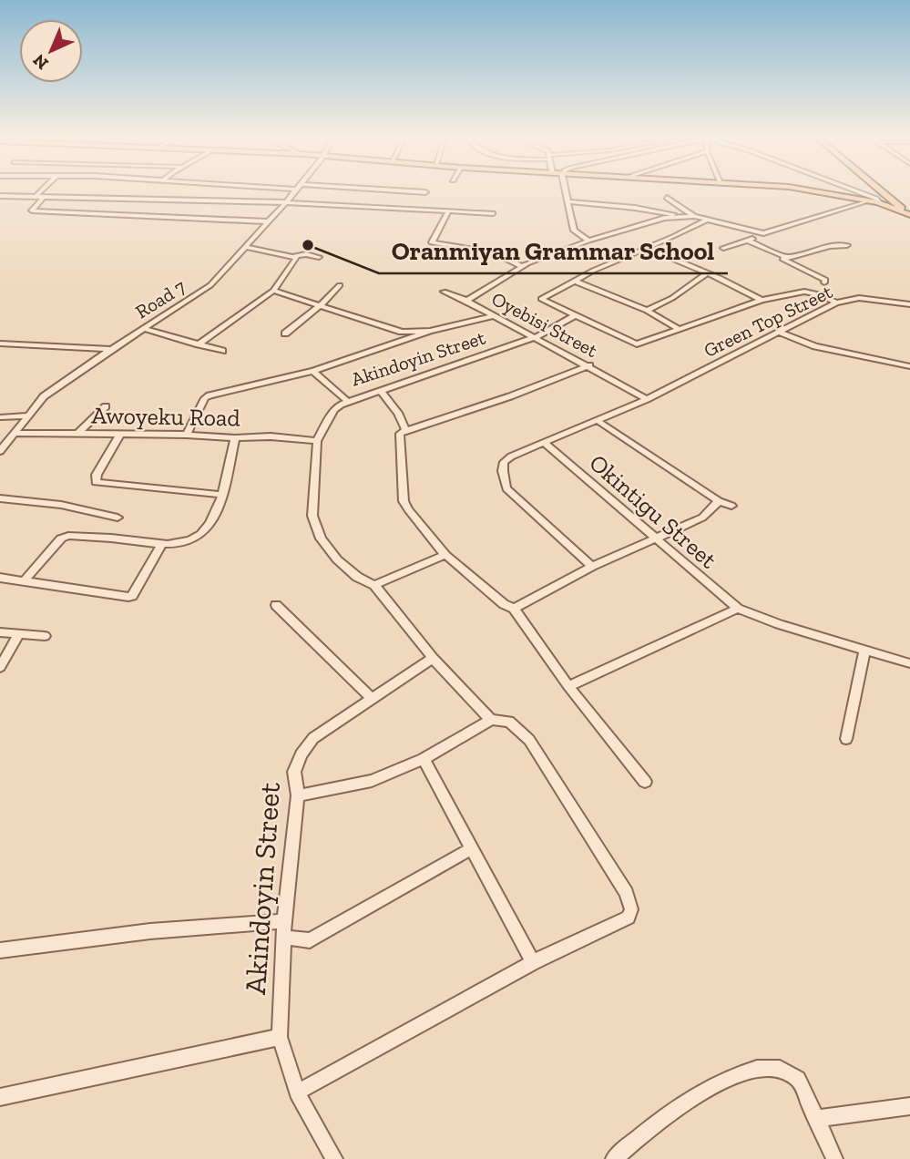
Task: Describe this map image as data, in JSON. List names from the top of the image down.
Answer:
{
  "streets": {
    "street": [
      "Road 7",
      "Green Top Street",
      "Oyebisi Street",
      "Akindoyin Street",
      "Awoyeku Road",
      "Okintigu Street"
    ]
  },
  "crossings": [
    ["Road 7", "Awoyeku Road"],
    ["Green Top Street", "Oyebisi Street"],
    ["Green Top Street", "Okintigu Street"],
    ["Oyebisi Street", "Akindoyin Street"],
    ["Akindoyin Street", "Awoyeku Road"]
  ],
  "places": ["Oranmiyan Grammar School"],
  "north": "bottom left"
}
